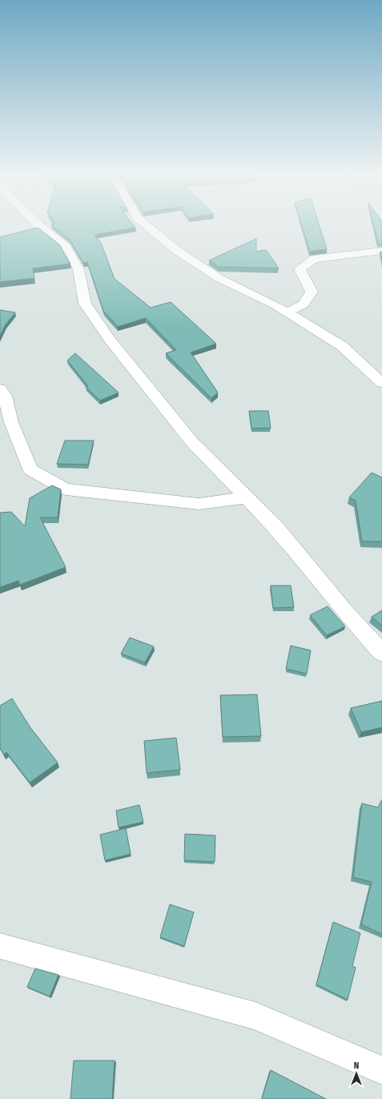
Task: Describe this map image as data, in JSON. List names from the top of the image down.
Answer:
{
  "north": "top"
}
